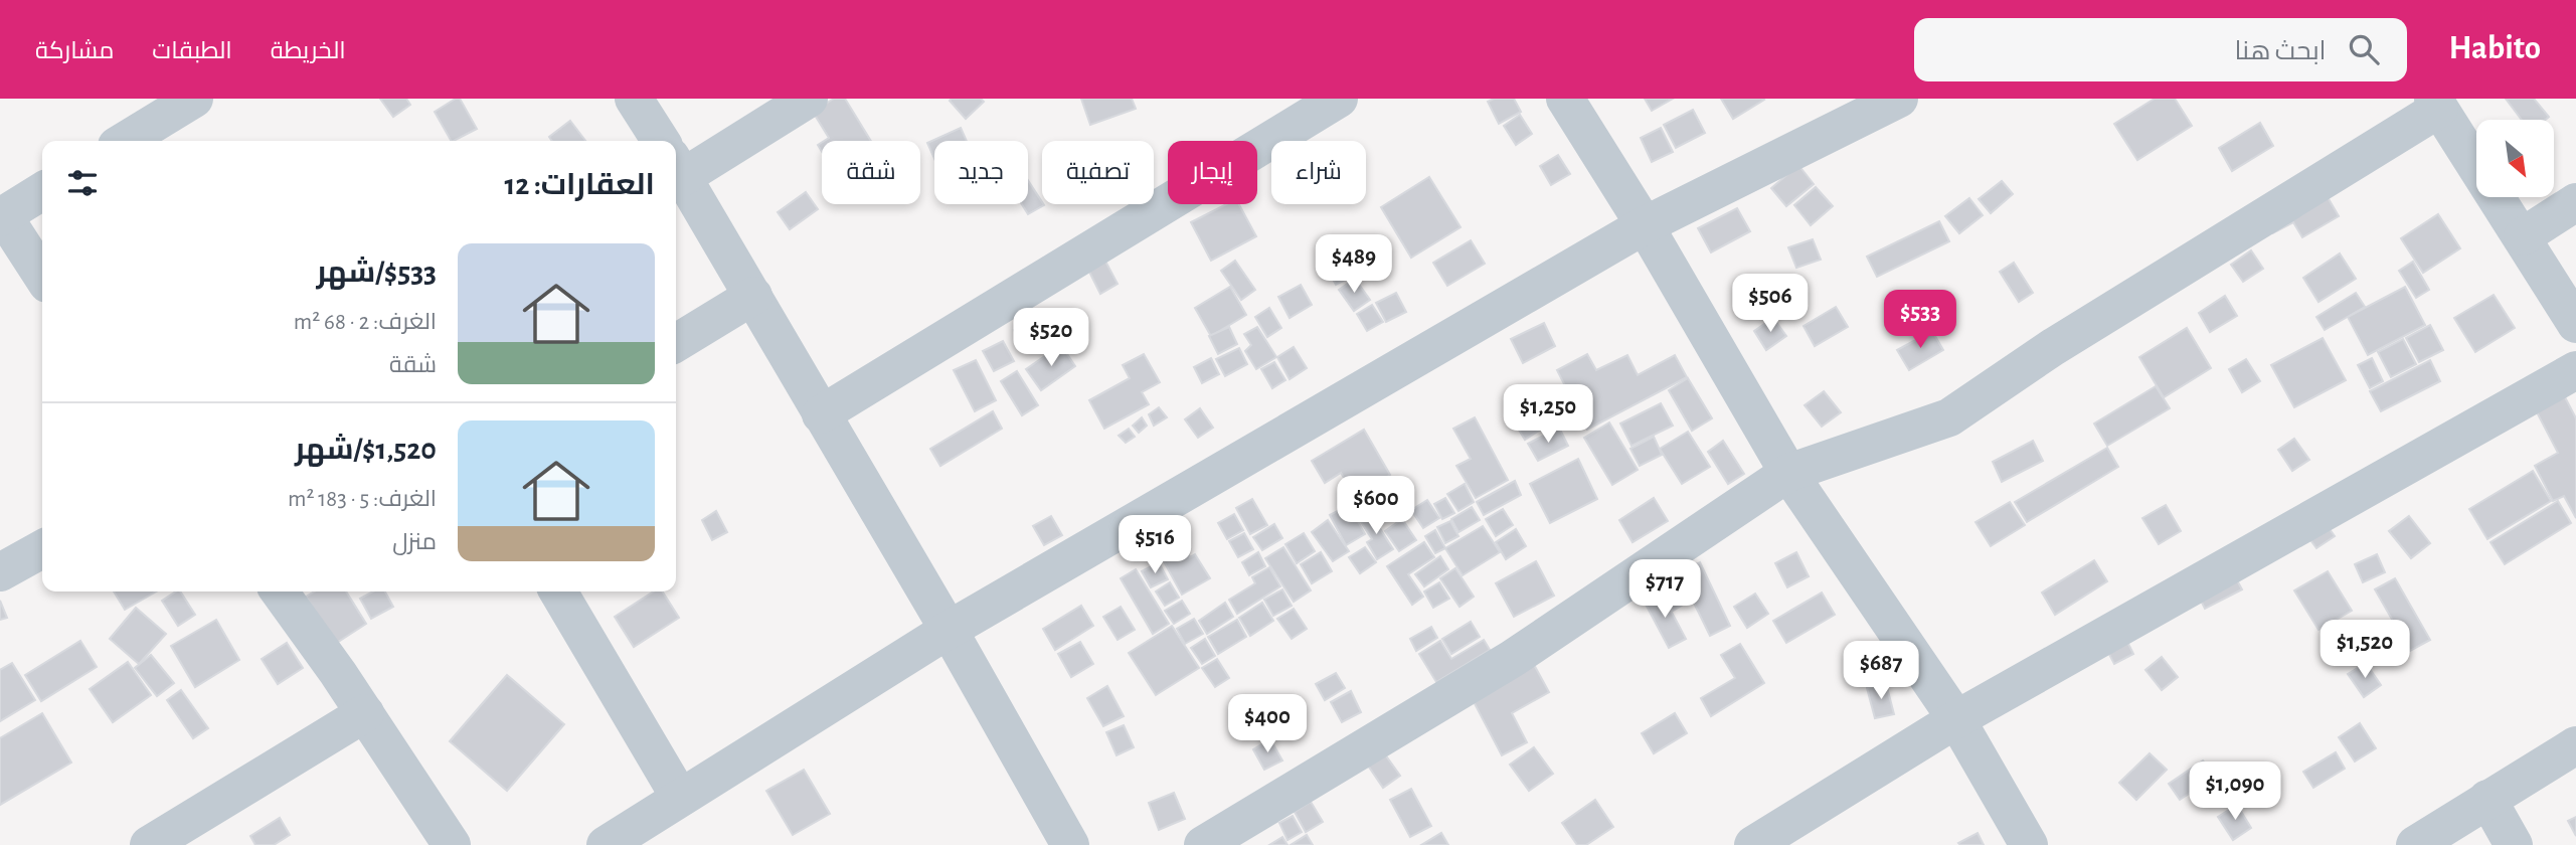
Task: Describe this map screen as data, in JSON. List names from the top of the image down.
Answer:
{
  "north": "bottom right",
  "page": {
    "header": "Habito",
    "search": "ابحث هنا",
    "nav": ["الخريطة", "الطبقات", "مشاركة"],
    "chip": [
      "شراء",
      "إيجار",
      "تصفية",
      "جديد",
      "شقة"
    ],
    "heading": "العقارات: 12",
    "list": [
      {
        "name": "$533/شهر",
        "note": "الغرف: 2 · 68 m² · شقة"
      },
      {
        "name": "$1,520/شهر",
        "note": "الغرف: 5 · 183 m² · منزل"
      }
    ],
    "price": [
      "$489",
      "$506",
      "$533",
      "$520",
      "$1,250",
      "$600",
      "$516",
      "$717",
      "$1,520",
      "$687",
      "$400",
      "$1,090"
    ]
  }
}
